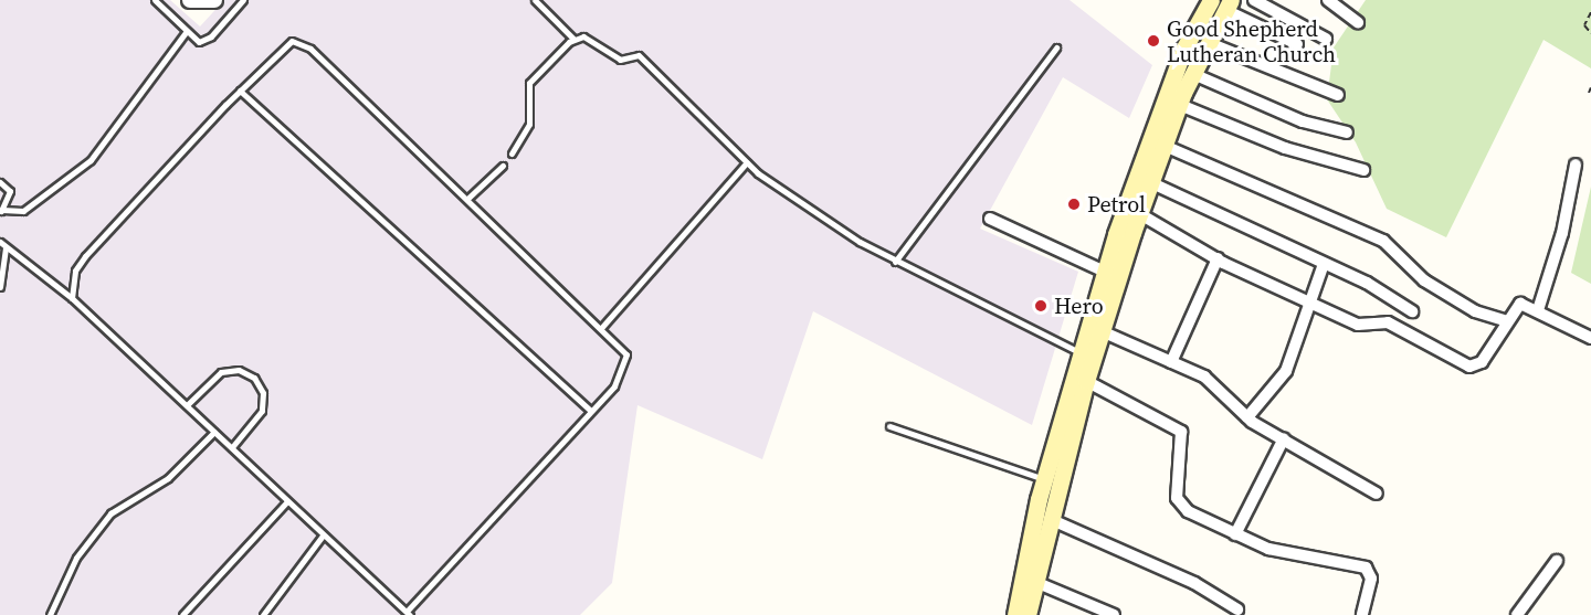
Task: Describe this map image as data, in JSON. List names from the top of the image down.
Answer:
{
  "places": ["Good Shepherd Lutheran Church", "Petrol", "Hero"]
}
